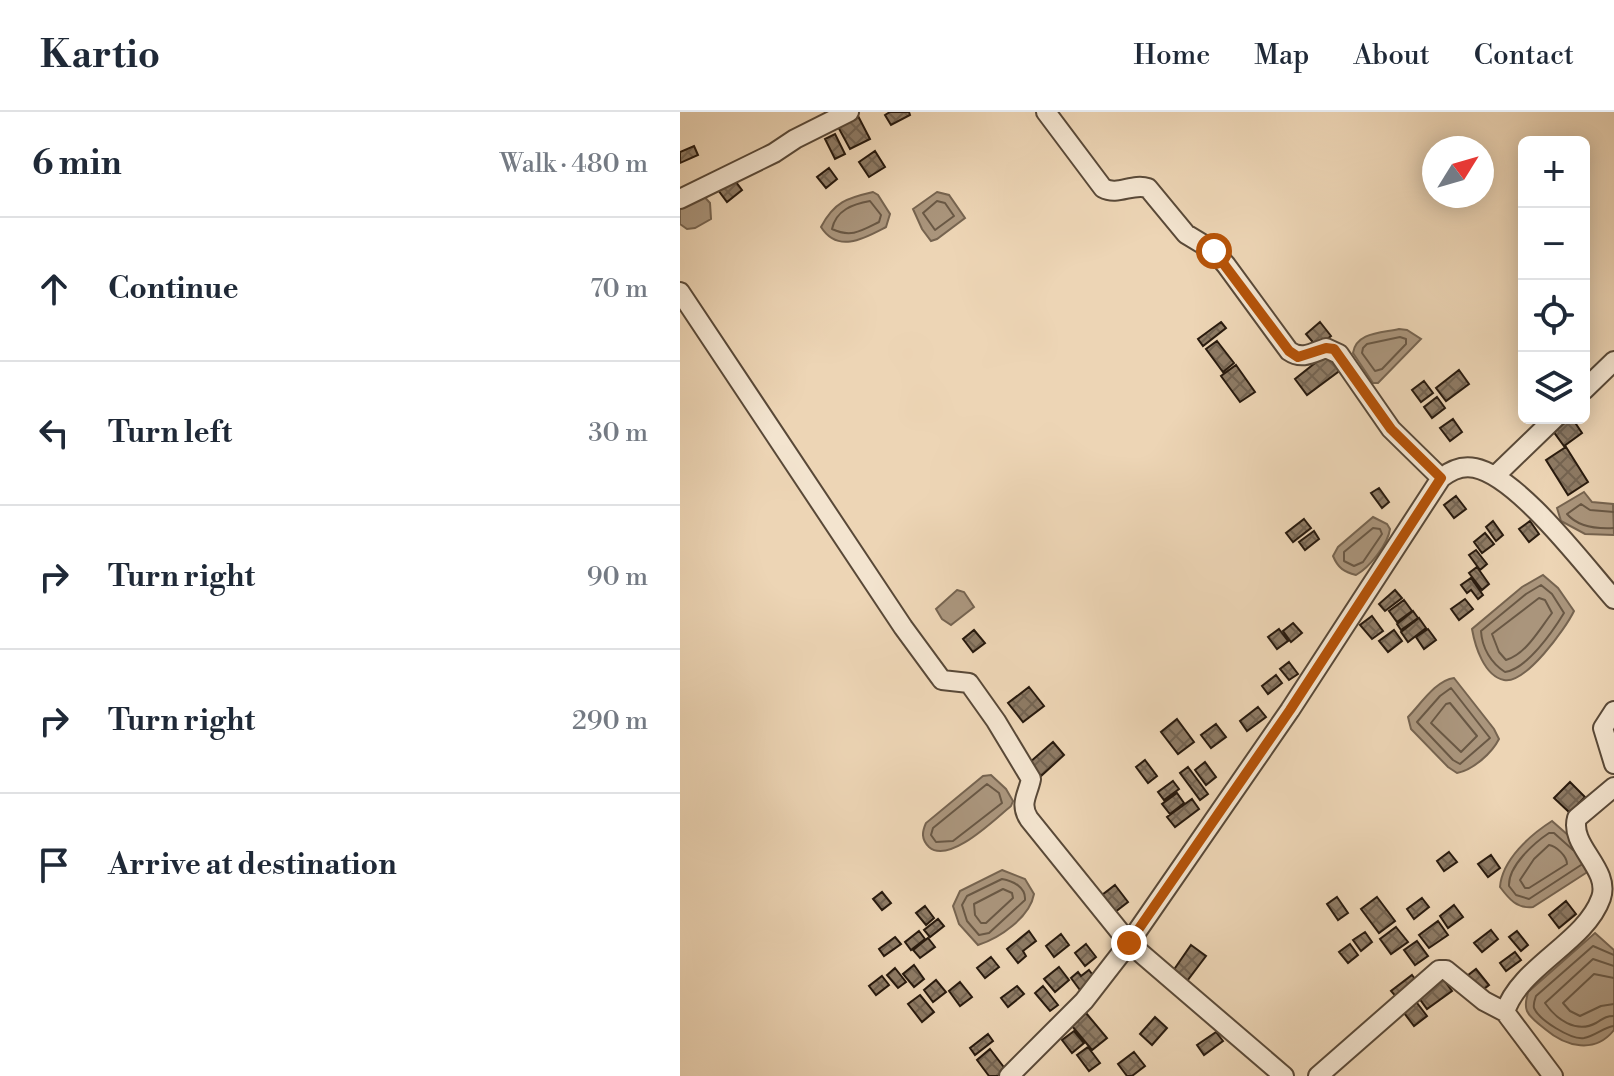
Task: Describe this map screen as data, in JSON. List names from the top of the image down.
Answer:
{
  "north": "top right",
  "page": {
    "header": "Kartio",
    "nav": [
      "Home",
      "Map",
      "About",
      "Contact"
    ],
    "heading": ["6 min", "Walk · 480 m"],
    "map_buttons": ["+", "−"],
    "list": [
      ["Continue", "70 m"],
      ["Turn left", "30 m"],
      ["Turn right", "90 m"],
      ["Turn right", "290 m"],
      "Arrive at destination"
    ]
  }
}
